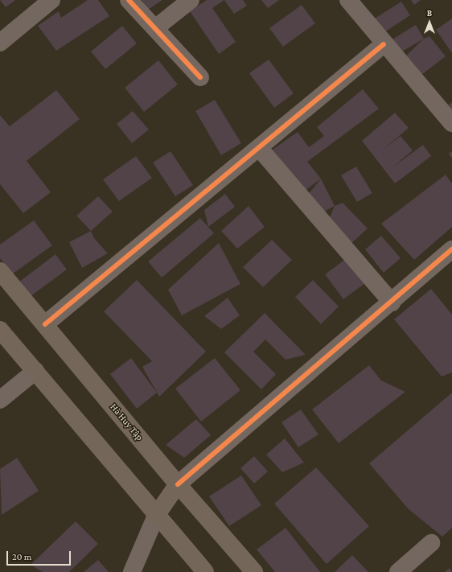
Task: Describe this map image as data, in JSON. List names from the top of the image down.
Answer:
{
  "streets": {
    "main road": ["Hà Huy Tập"]
  },
  "scale_bar": "20 m",
  "north": "top"
}
